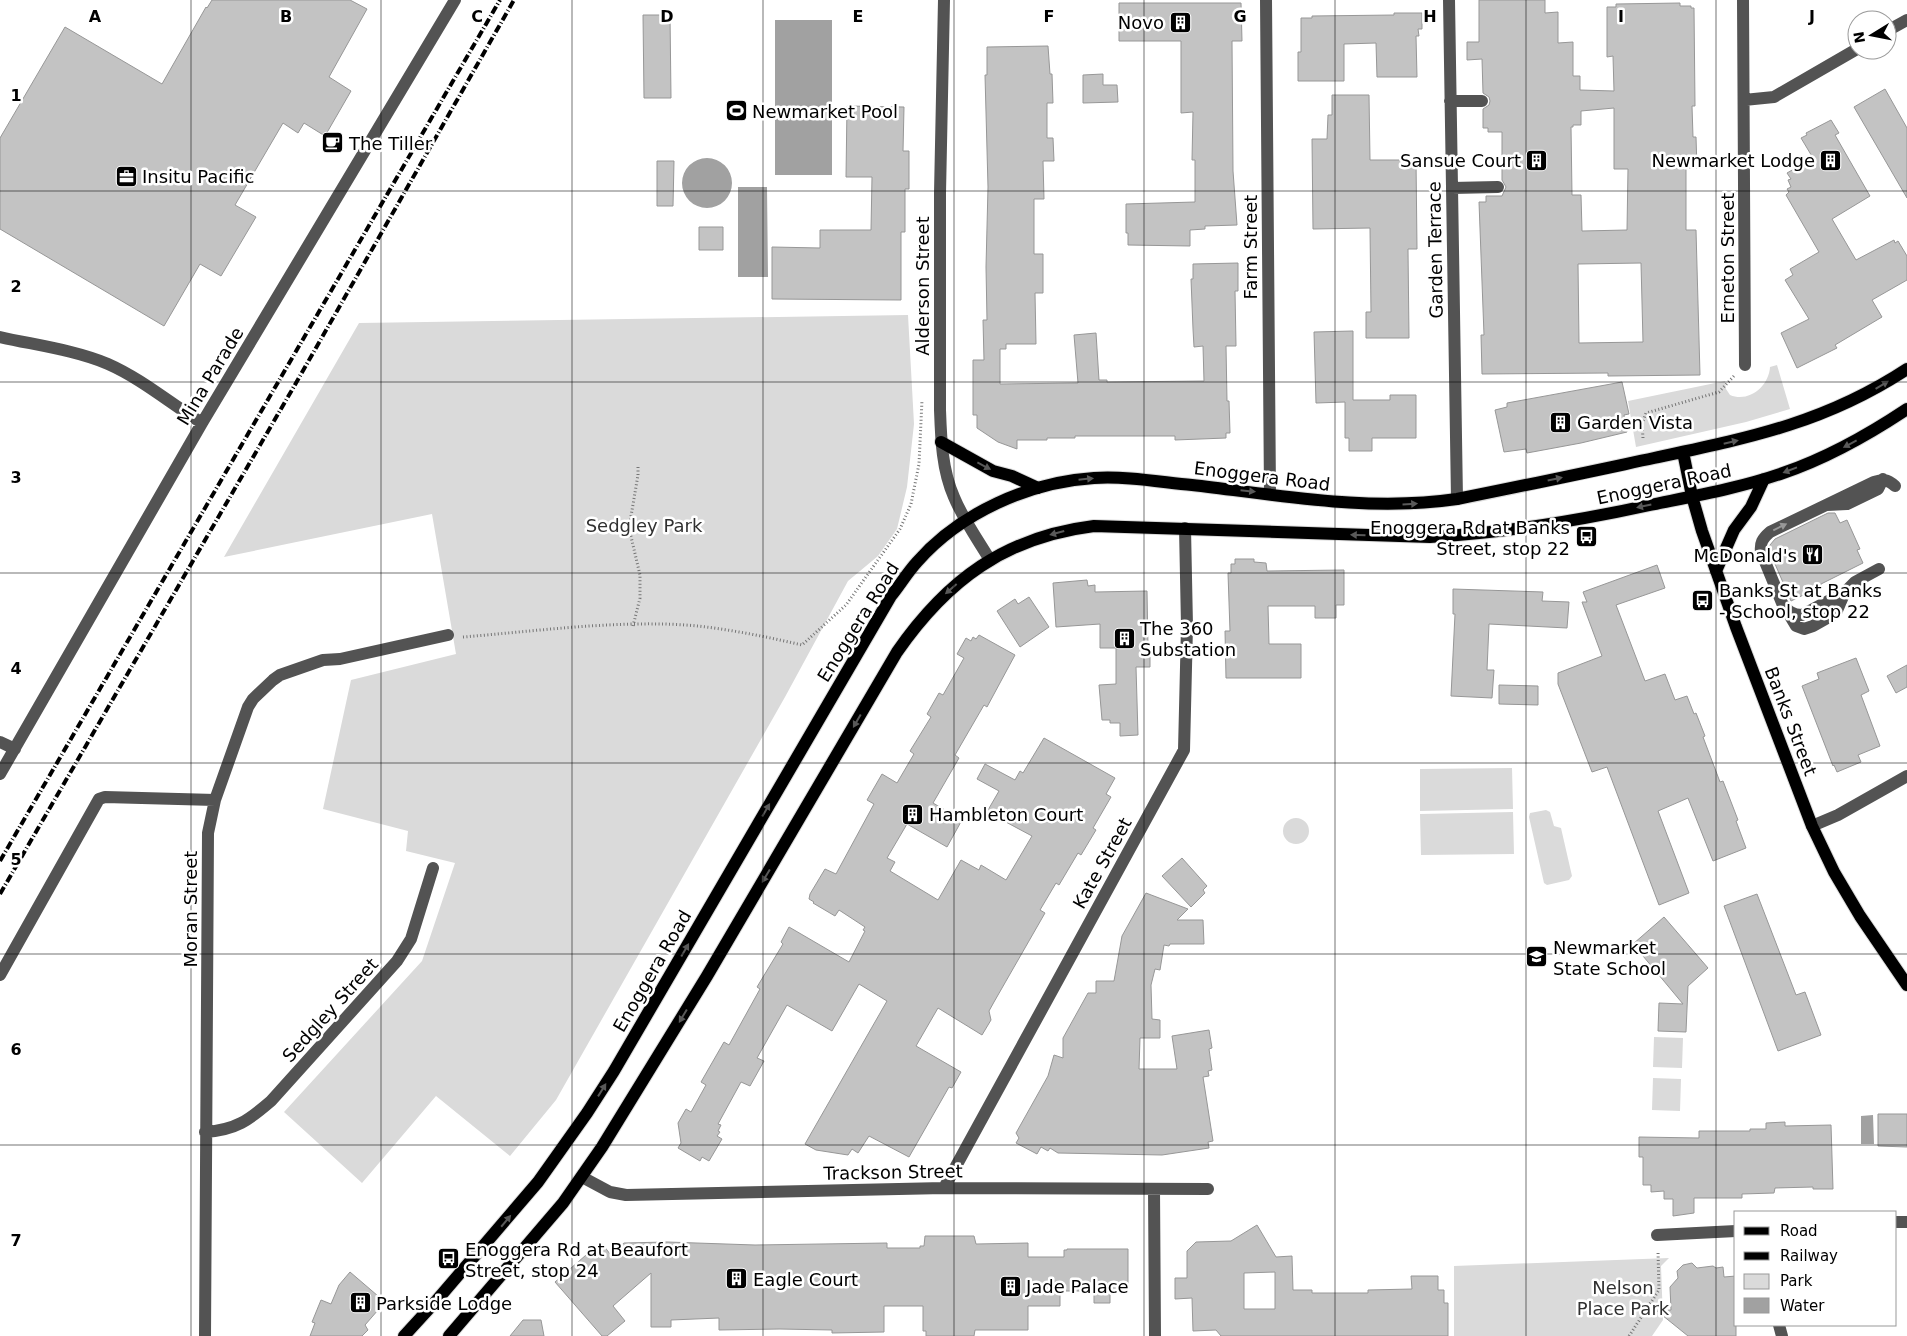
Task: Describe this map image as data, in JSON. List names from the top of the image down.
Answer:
{
  "streets": {
    "main road": ["Enoggera Road", "Banks Street"],
    "street": [
      "Farm Street",
      "Garden Terrace",
      "Erneton Street",
      "Alderson Street",
      "Mina Parade",
      "Kate Street",
      "Moran Street",
      "Sedgley Street",
      "Trackson Street"
    ]
  },
  "crossings": [
    ["Farm Street", "Enoggera Road"],
    ["Garden Terrace", "Enoggera Road"],
    ["Alderson Street", "Enoggera Road"],
    ["Enoggera Road", "Banks Street"],
    ["Enoggera Road", "Kate Street"],
    ["Enoggera Road", "Trackson Street"],
    ["Kate Street", "Trackson Street"],
    ["Moran Street", "Sedgley Street"]
  ],
  "parks": ["Sedgley Park", "Nelson Place Park"],
  "places": {
    "building": [
      "Novo",
      "Sansue Court",
      "Newmarket Lodge",
      "Garden Vista",
      "The 360 Substation",
      "Hambleton Court",
      "Eagle Court",
      "Jade Palace",
      "Parkside Lodge"
    ],
    "sports": ["Newmarket Pool"],
    "cafe": ["The Tiller"],
    "office": ["Insitu Pacific"],
    "bus stop": ["Enoggera Rd at Banks Street, stop 22", "Banks St at Banks - School, stop 22", "Enoggera Rd at Beaufort Street, stop 24"],
    "restaurant": ["McDonald's"],
    "school or university": ["Newmarket State School"]
  },
  "legend": [
    "Road",
    "Railway",
    "Park",
    "Water"
  ],
  "north": "left",
  "grid": {
    "columns": [
      "A",
      "B",
      "C",
      "D",
      "E",
      "F",
      "G",
      "H",
      "I",
      "J"
    ],
    "rows": [
      "1",
      "2",
      "3",
      "4",
      "5",
      "6",
      "7"
    ]
  }
}
